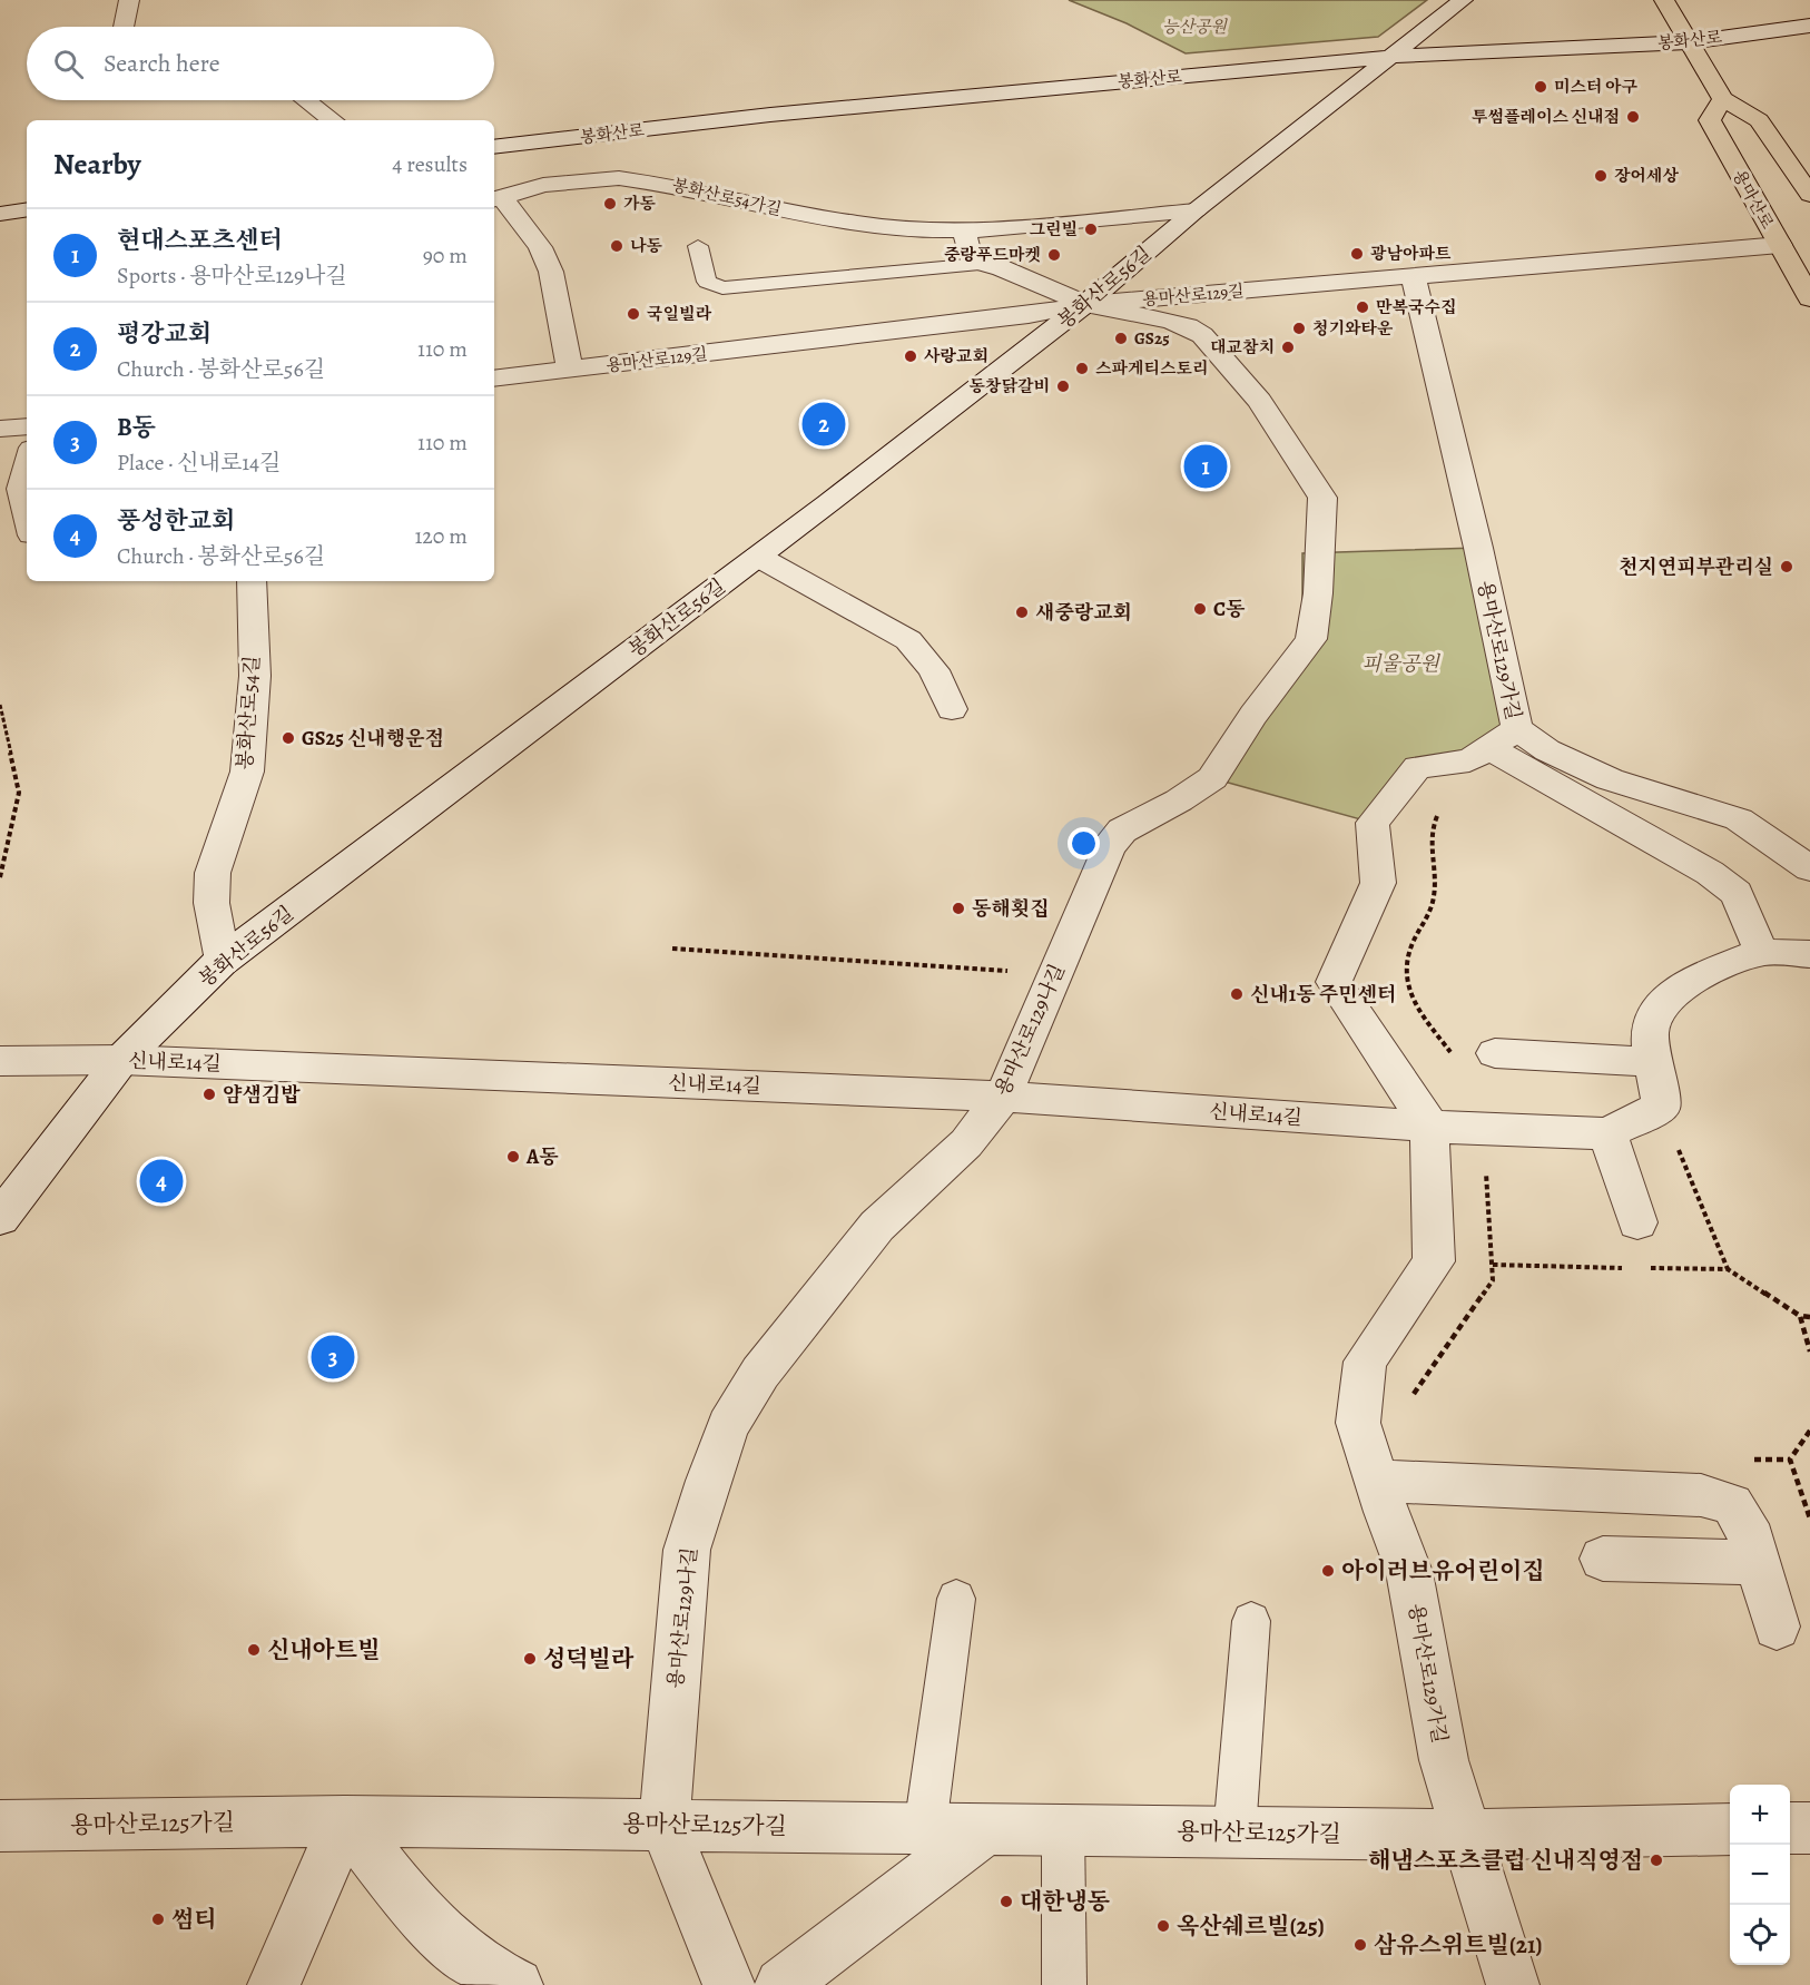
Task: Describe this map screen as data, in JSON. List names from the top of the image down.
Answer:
{
  "streets": {
    "main road": ["용마산로"],
    "street": [
      "봉화산로",
      "봉화산로54가길",
      "봉화산로56길",
      "용마산로129길",
      "용마산로129가길",
      "봉화산로54길",
      "용마산로129나길",
      "신내로14길",
      "용마산로125가길"
    ]
  },
  "crossings": [
    ["봉화산로", "봉화산로56길"],
    ["봉화산로54가길", "봉화산로56길"],
    ["용마산로", "용마산로129길"],
    ["봉화산로56길", "용마산로129길"],
    ["봉화산로56길", "봉화산로54길"],
    ["봉화산로56길", "용마산로129나길"],
    ["봉화산로56길", "신내로14길"],
    ["용마산로129길", "용마산로129가길"],
    ["용마산로129길", "용마산로129나길"],
    ["용마산로129가길", "신내로14길"],
    ["용마산로129가길", "용마산로125가길"],
    ["용마산로129나길", "신내로14길"],
    ["용마산로129나길", "용마산로125가길"]
  ],
  "parks": ["능산공원", "피울공원"],
  "places": [
    "미스터 아구",
    "투썸플레이스 신내점",
    "장어세상",
    "가동",
    "그린빌",
    "나동",
    "광남아파트",
    "중랑푸드마켓",
    "만복국수집",
    "국일빌라",
    "청기와타운",
    "GS25",
    "대교참치",
    "사랑교회",
    "스파게티스토리",
    "동창닭갈비",
    "천지연피부관리실",
    "C동",
    "새중랑교회",
    "GS25 신내행운점",
    "동해횟집",
    "신내1동 주민센터",
    "얌샘김밥",
    "A동",
    "아이러브유어린이집",
    "신내아트빌",
    "성덕빌라",
    "해냄스포츠클럽 신내직영점",
    "대한냉동",
    "썸티",
    "옥산쉐르빌(25)",
    "삼유스위트빌(21)"
  ],
  "page": {
    "search": "Search here",
    "heading": ["Nearby", "4 results"],
    "list": [
      {
        "mark": "1",
        "name": "현대스포츠센터",
        "note": "Sports · 용마산로129나길",
        "value": "90 m"
      },
      {
        "mark": "2",
        "name": "평강교회",
        "note": "Church · 봉화산로56길",
        "value": "110 m"
      },
      {
        "mark": "3",
        "name": "B동",
        "note": "Place · 신내로14길",
        "value": "110 m"
      },
      {
        "mark": "4",
        "name": "풍성한교회",
        "note": "Church · 봉화산로56길",
        "value": "120 m"
      }
    ],
    "pins": [
      "2",
      "1",
      "4",
      "3"
    ],
    "map_buttons": ["+", "−"]
  }
}
